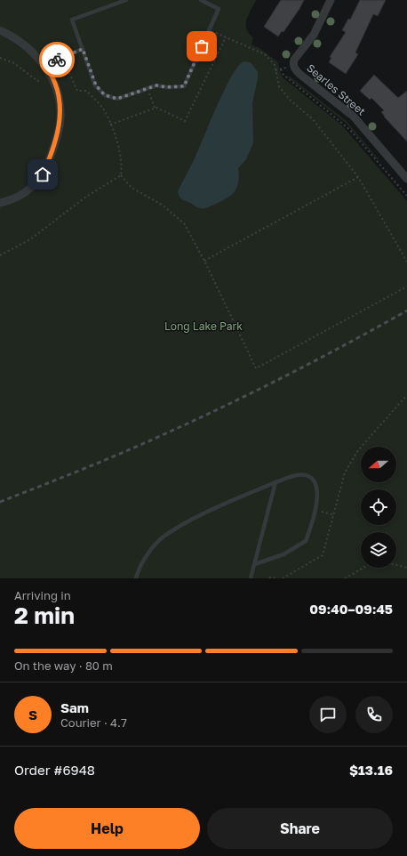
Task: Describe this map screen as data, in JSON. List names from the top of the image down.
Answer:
{
  "streets": {
    "street": ["Searles Street"]
  },
  "parks": ["Long Lake Park"],
  "north": "left",
  "page": {
    "heading": ["2 min", "Arriving in", "09:40–09:45"],
    "panel": [
      "Sam",
      "Courier · 4.7",
      "Order #6948",
      "$13.16"
    ],
    "bar": "On the way · 80 m",
    "round": "S",
    "buttons": ["Help", "Share"]
  }
}
